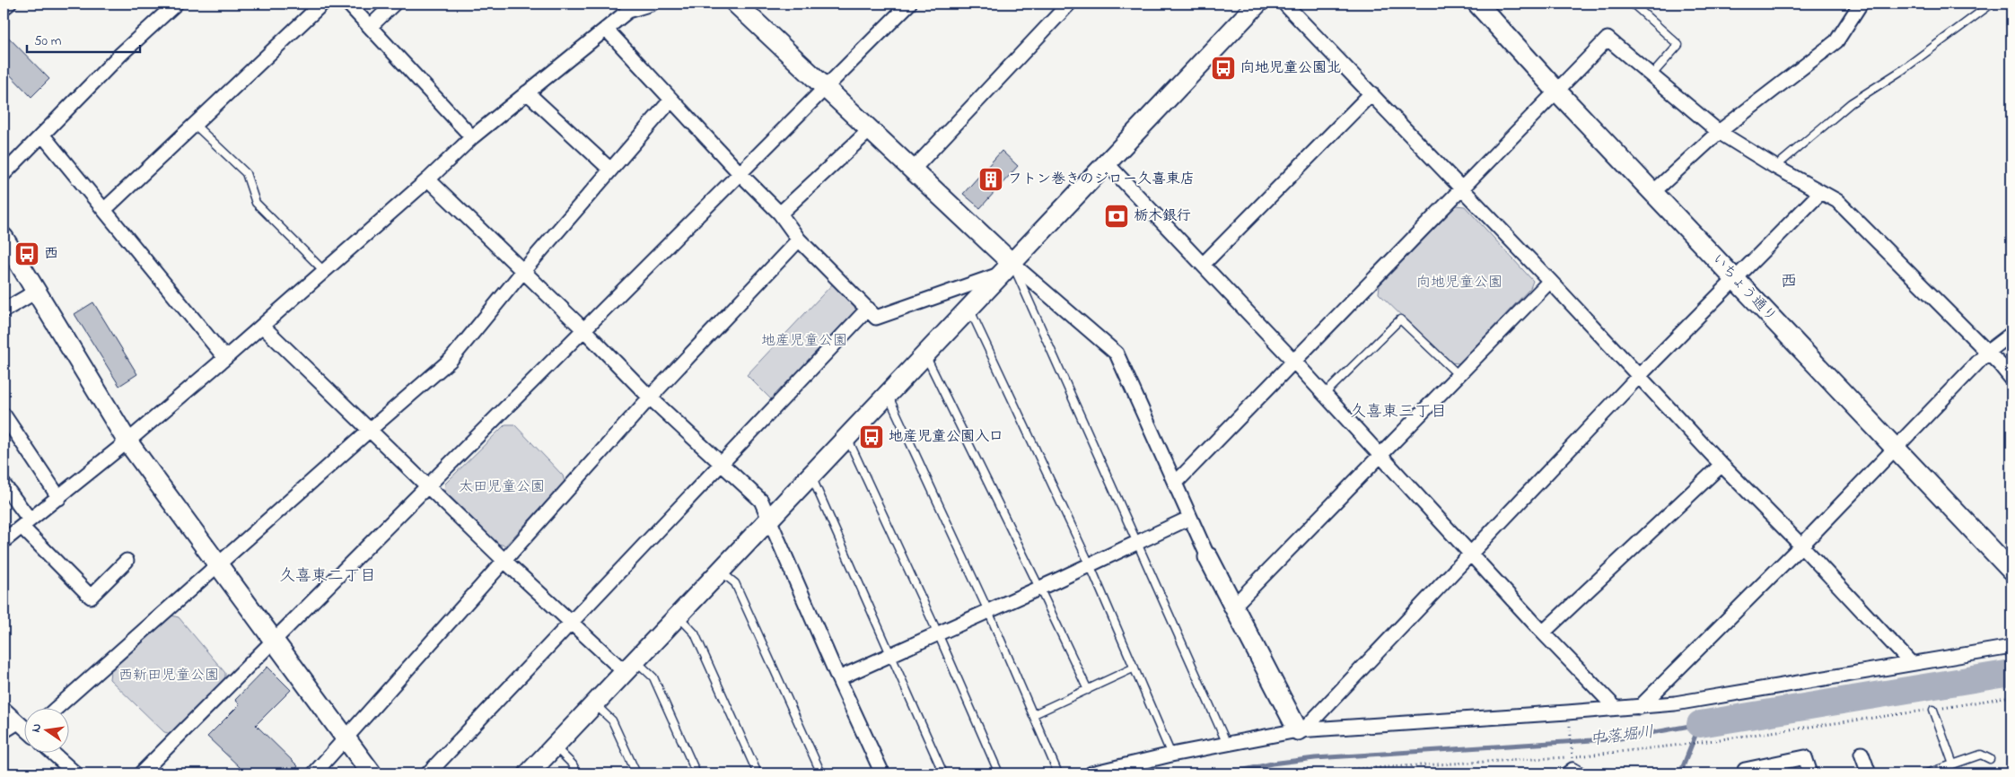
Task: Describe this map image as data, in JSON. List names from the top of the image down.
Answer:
{
  "streets": {
    "street": ["いちょう通り"]
  },
  "districts": ["西", "久喜東三丁目", "久喜東二丁目"],
  "water": ["中落堀川"],
  "parks": [
    "向地児童公園",
    "地産児童公園",
    "太田児童公園",
    "西新田児童公園"
  ],
  "places": {
    "bus stop": ["向地児童公園北", "西", "地産児童公園入口"],
    "building": ["フトン巻きのジロー久喜東店"],
    "bank": ["栃木銀行"]
  },
  "scale_bar": "50 m",
  "north": "left"
}
